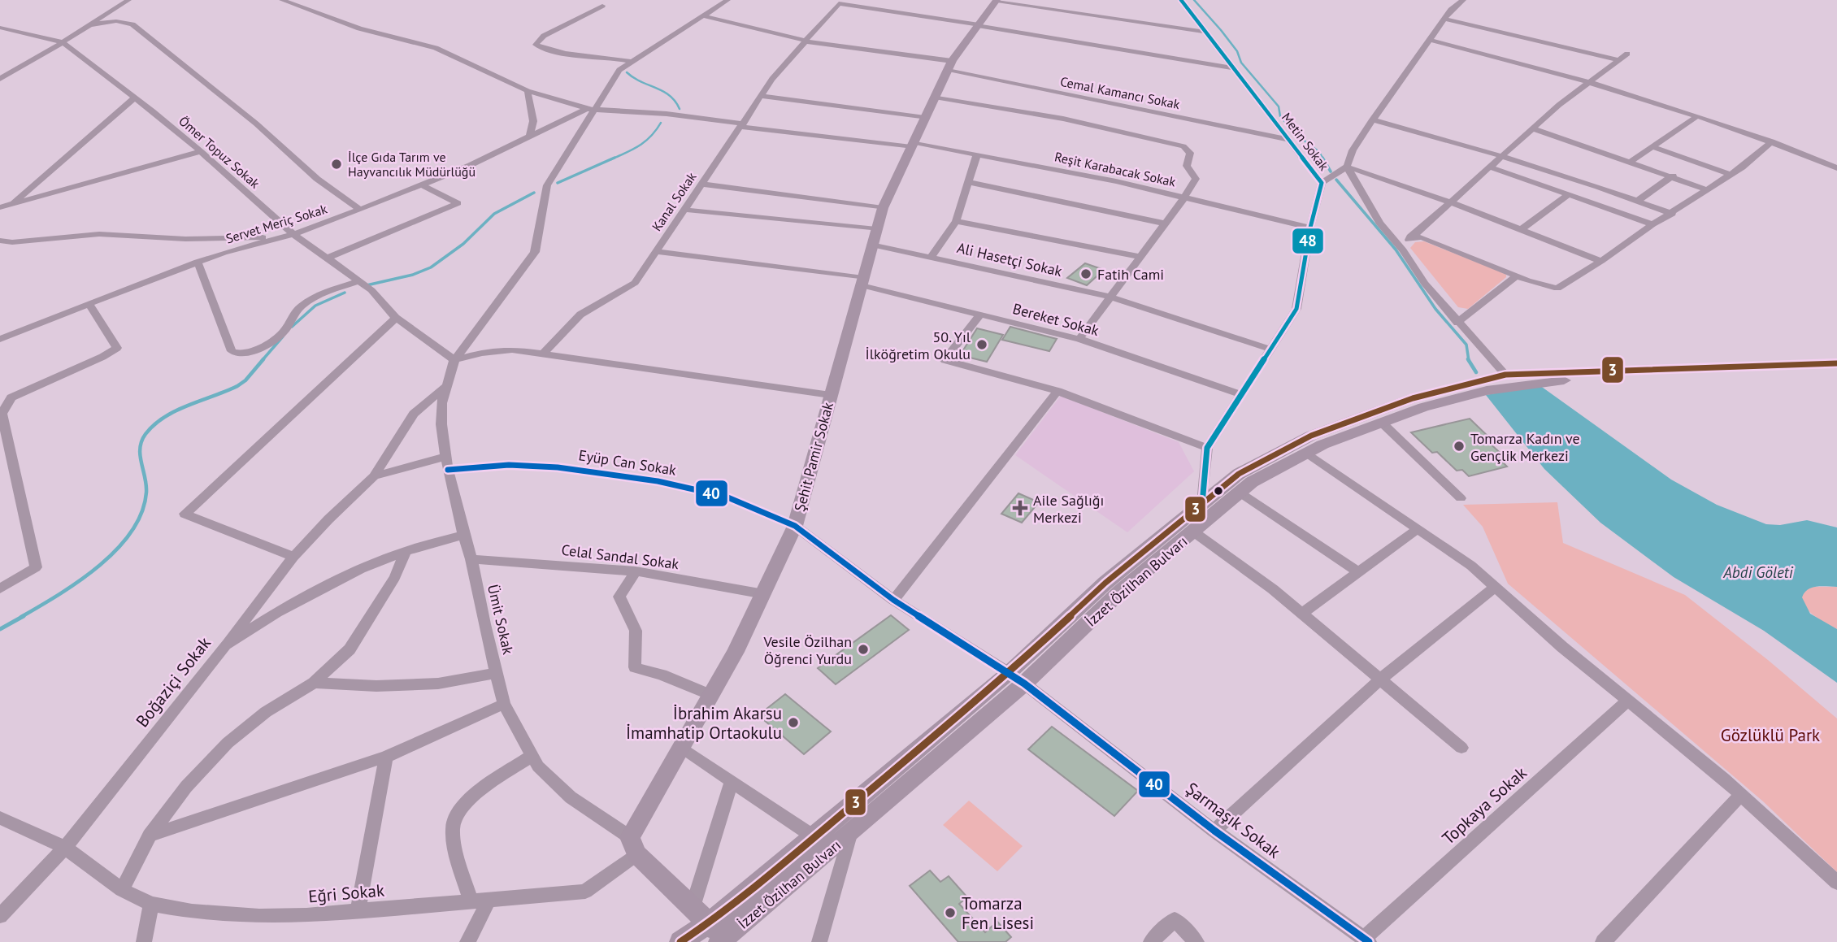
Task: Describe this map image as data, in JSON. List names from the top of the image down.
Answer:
{
  "streets": {
    "main road": ["Şehit Pamir Sokak", "İzzet Özilhan Bulvarı"],
    "street": [
      "Cemal Kamancı Sokak",
      "Metin Sokak",
      "Ömer Topuz Sokak",
      "Reşit Karabacak Sokak",
      "Kanal Sokak",
      "Servet Meriç Sokak",
      "Ali Hasetçi Sokak",
      "Bereket Sokak",
      "Eyüp Can Sokak",
      "Celal Sandal Sokak",
      "Ümit Sokak",
      "Boğaziçi Sokak",
      "Topkaya Sokak",
      "Şarmaşık Sokak",
      "Eğri Sokak"
    ]
  },
  "crossings": [
    ["Cemal Kamancı Sokak", "Metin Sokak"],
    ["Cemal Kamancı Sokak", "Kanal Sokak"],
    ["Cemal Kamancı Sokak", "Şehit Pamir Sokak"],
    ["Metin Sokak", "Reşit Karabacak Sokak"],
    ["Metin Sokak", "Ali Hasetçi Sokak"],
    ["Metin Sokak", "Bereket Sokak"],
    ["Metin Sokak", "İzzet Özilhan Bulvarı"],
    ["Ömer Topuz Sokak", "Servet Meriç Sokak"],
    ["Ömer Topuz Sokak", "Ümit Sokak"],
    ["Reşit Karabacak Sokak", "Kanal Sokak"],
    ["Reşit Karabacak Sokak", "Servet Meriç Sokak"],
    ["Reşit Karabacak Sokak", "Şehit Pamir Sokak"],
    ["Kanal Sokak", "Ali Hasetçi Sokak"],
    ["Kanal Sokak", "Bereket Sokak"],
    ["Kanal Sokak", "Şehit Pamir Sokak"],
    ["Ali Hasetçi Sokak", "Şehit Pamir Sokak"],
    ["Bereket Sokak", "Şehit Pamir Sokak"],
    ["Şehit Pamir Sokak", "Eyüp Can Sokak"],
    ["Şehit Pamir Sokak", "Celal Sandal Sokak"],
    ["Şehit Pamir Sokak", "Ümit Sokak"],
    ["Eyüp Can Sokak", "Ümit Sokak"],
    ["Eyüp Can Sokak", "Şarmaşık Sokak"],
    ["Celal Sandal Sokak", "Ümit Sokak"],
    ["İzzet Özilhan Bulvarı", "Şarmaşık Sokak"],
    ["Ümit Sokak", "Boğaziçi Sokak"],
    ["Boğaziçi Sokak", "Eğri Sokak"],
    ["Topkaya Sokak", "Şarmaşık Sokak"]
  ],
  "water": ["Abdi Göleti"],
  "parks": ["Gözlüklü Park"],
  "places": {
    "other": [
      "İlçe Gıda Tarım ve Hayvancılık Müdürlüğü",
      "Fatih Cami",
      "50. Yıl İlköğretim Okulu",
      "Tomarza Kadın ve Gençlik Merkezi",
      "Vesile Özilhan Öğrenci Yurdu",
      "İbrahim Akarsu İmamhatip Ortaokulu",
      "Tomarza Fen Lisesi"
    ],
    "health": ["Aile Sağlığı Merkezi"]
  },
  "lines": ["transit line 48", "transit line 3", "transit line 40"]
}
